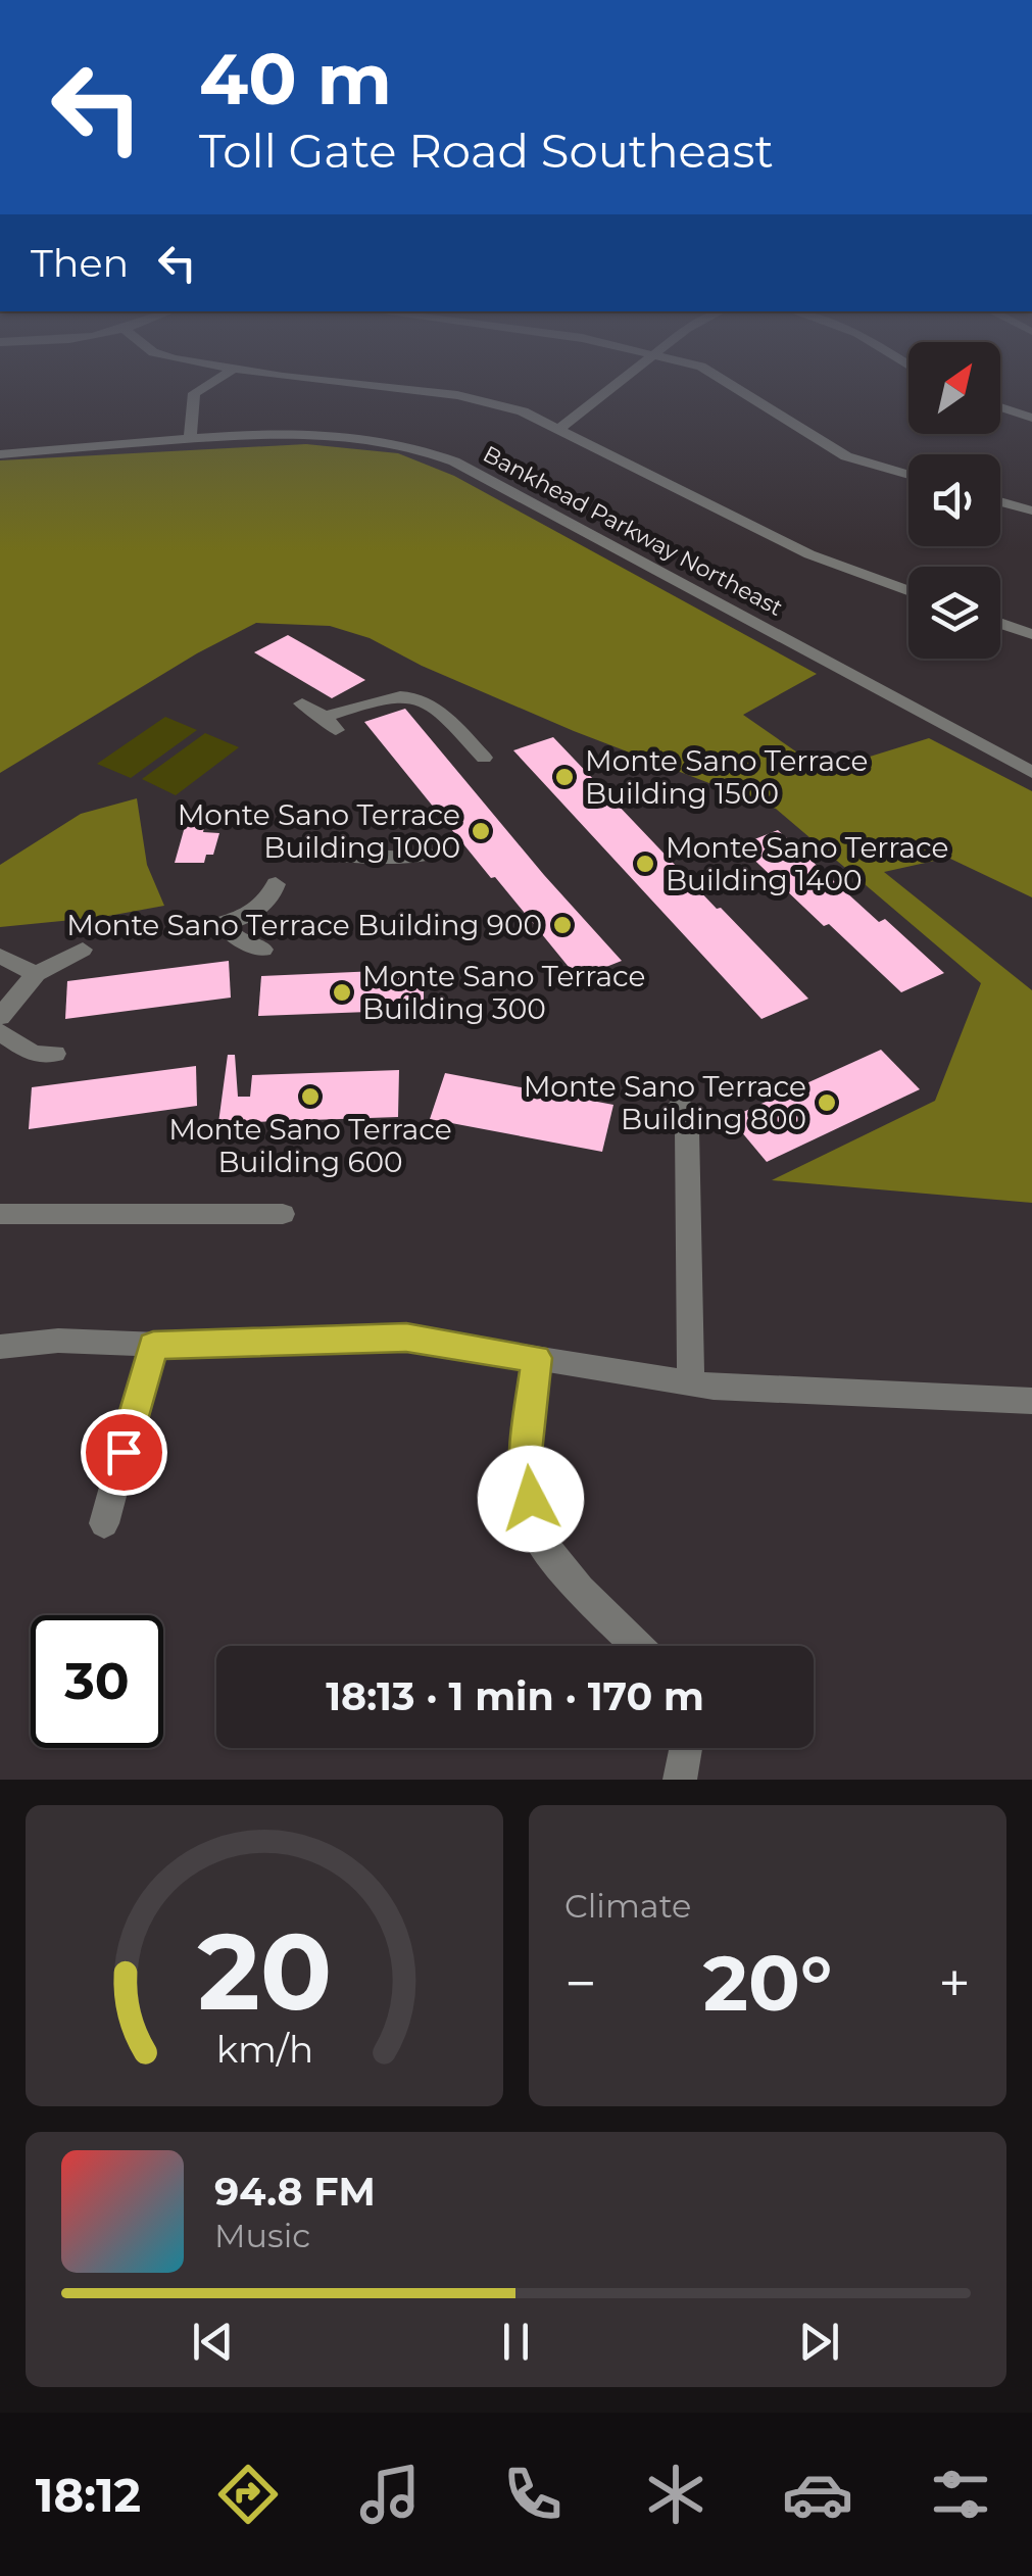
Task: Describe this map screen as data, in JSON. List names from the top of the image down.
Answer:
{
  "streets": {
    "street": ["Bankhead Parkway Northeast"]
  },
  "places": [
    "Monte Sano Terrace Building 1500",
    "Monte Sano Terrace Building 1000",
    "Monte Sano Terrace Building 1400",
    "Monte Sano Terrace Building 900",
    "Monte Sano Terrace Building 300",
    "Monte Sano Terrace Building 600",
    "Monte Sano Terrace Building 800"
  ],
  "north": "top right",
  "page": {
    "turn": ["40 m", "Toll Gate Road Southeast"],
    "then": "Then",
    "limit": "30",
    "trip": "18:13 · 1 min · 170 m",
    "tile": "Climate",
    "heat": ["−", "20°", "+"],
    "song": ["94.8 FM", "Music"],
    "tabs": "18:12",
    "gauge": ["20", "km/h"]
  }
}
